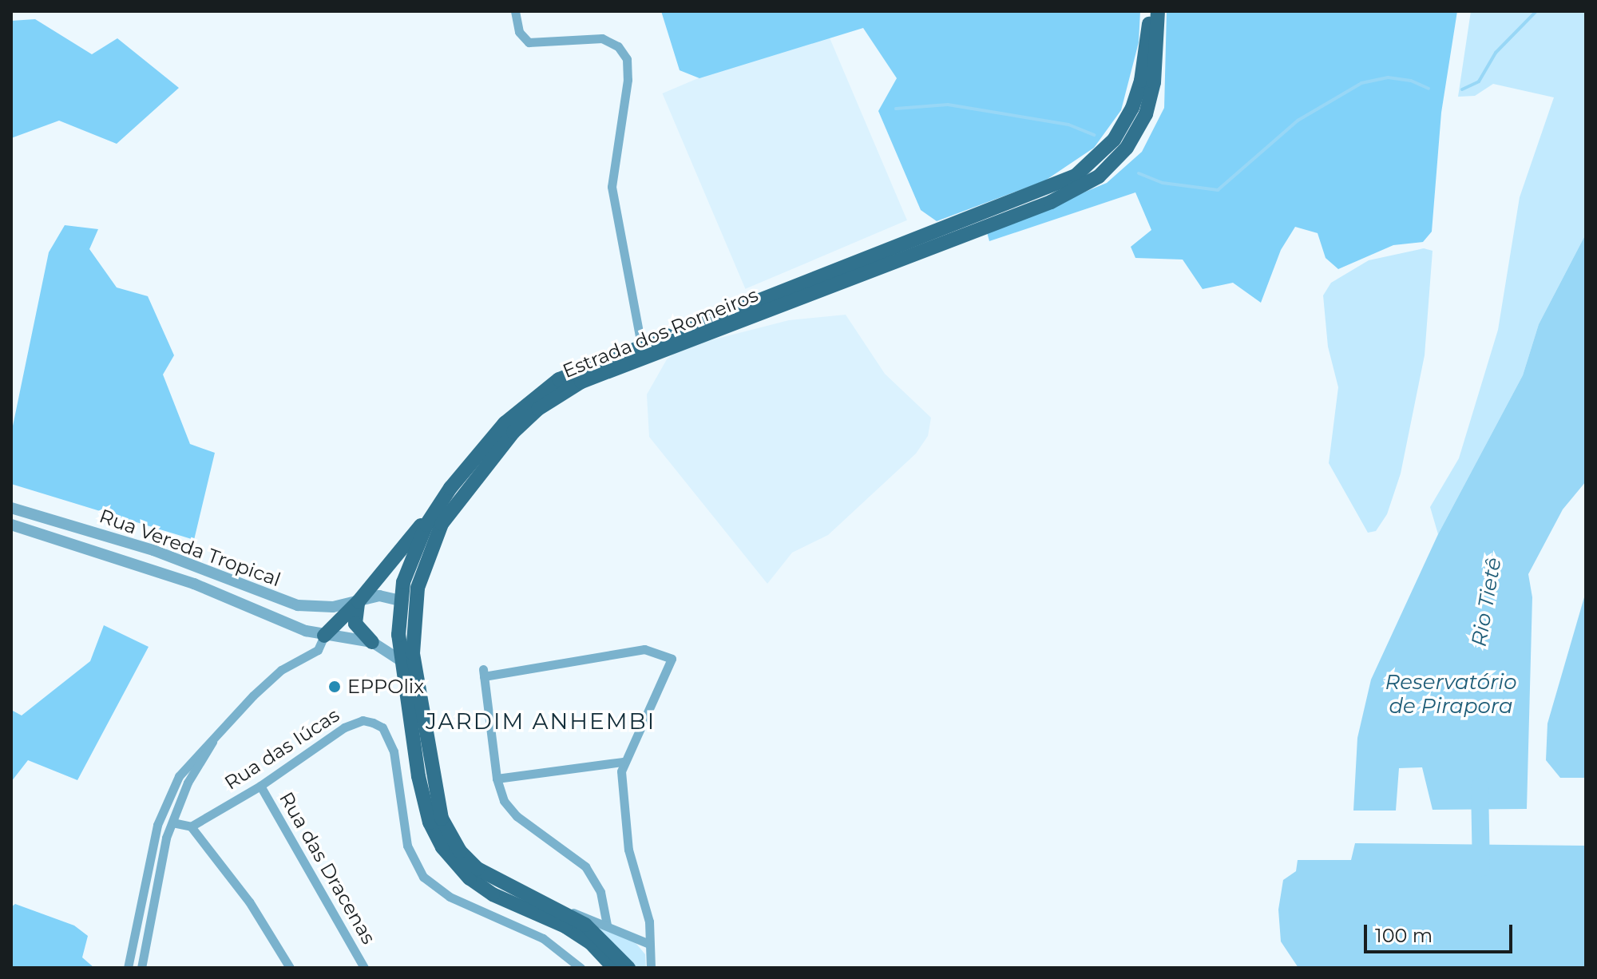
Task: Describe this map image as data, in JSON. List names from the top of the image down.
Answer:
{
  "streets": {
    "main road": ["Estrada dos Romeiros"],
    "street": ["Rua Vereda Tropical", "Rua das Iúcas", "Rua das Dracenas"]
  },
  "crossings": [
    ["Estrada dos Romeiros", "Rua Vereda Tropical"],
    ["Rua das Iúcas", "Rua das Dracenas"]
  ],
  "districts": ["JARDIM ANHEMBI"],
  "water": ["Rio Tietê", "Reservatório de Pirapora"],
  "places": ["EPPOlix"],
  "scale_bar": "100 m"
}
